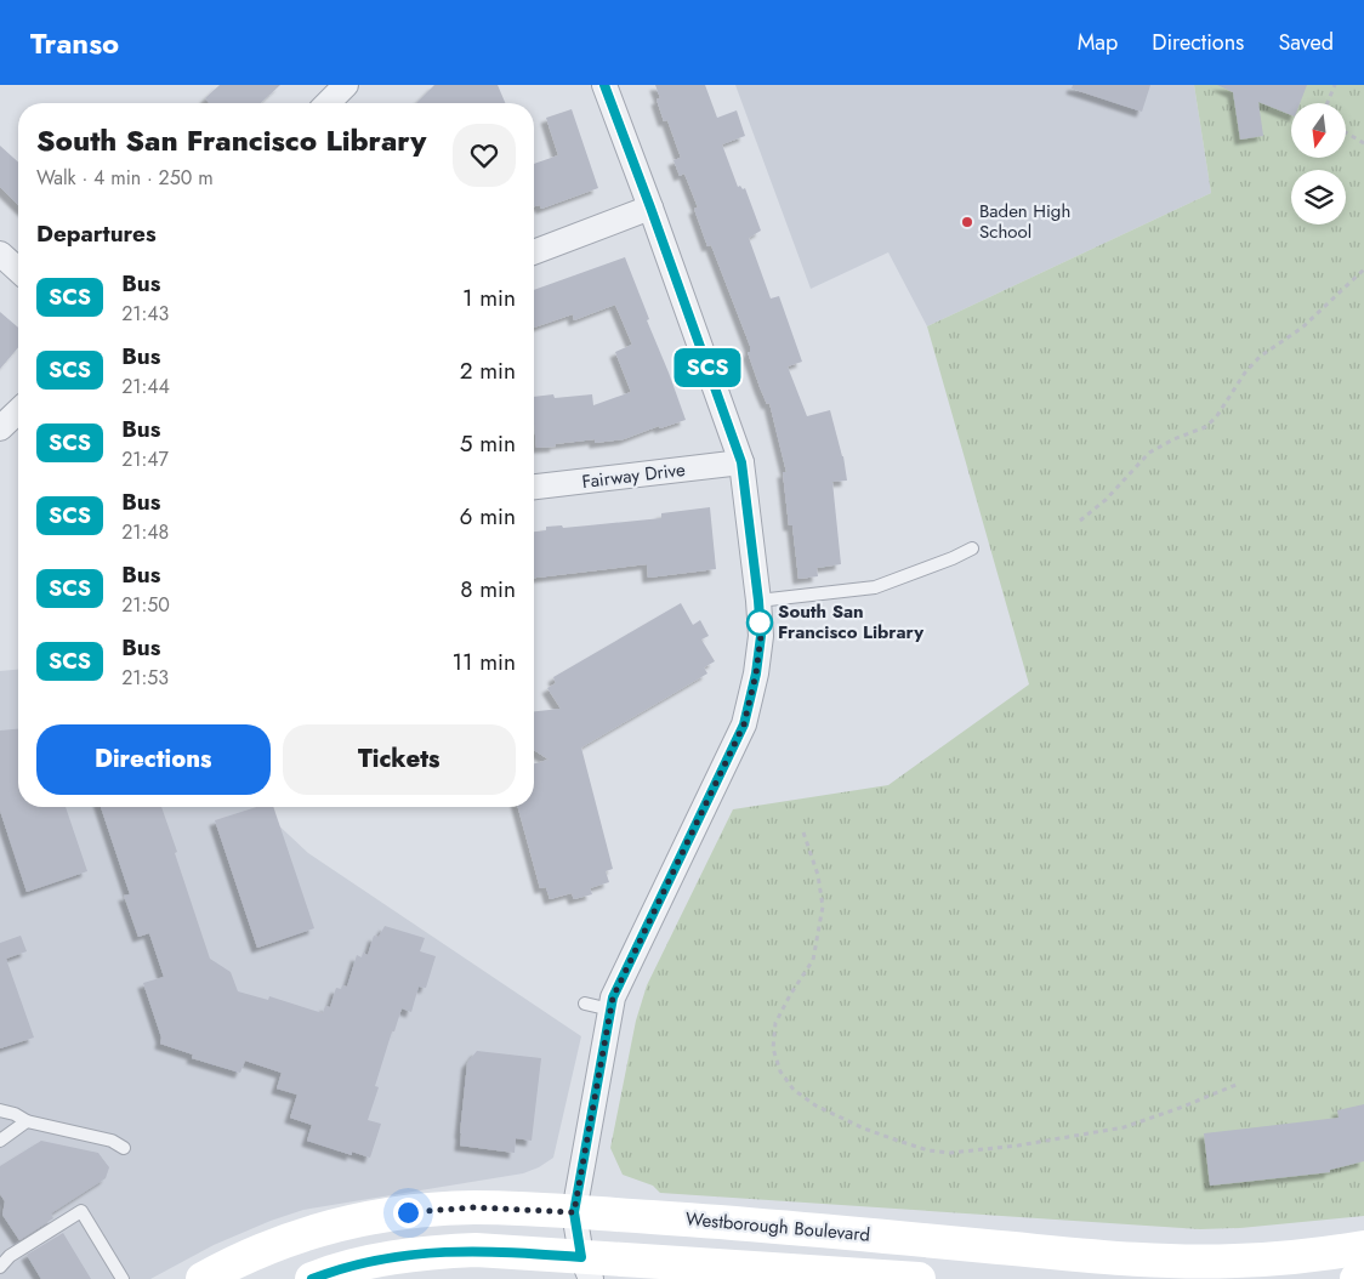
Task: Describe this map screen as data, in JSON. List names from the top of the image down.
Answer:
{
  "streets": {
    "main road": ["Westborough Boulevard"],
    "street": ["Fairway Drive"]
  },
  "places": ["Baden High School", "South San Francisco Library"],
  "lines": ["bus line SCS"],
  "north": "bottom",
  "page": {
    "header": "Transo",
    "nav": ["Map", "Directions", "Saved"],
    "on_map": "SCS",
    "heading": [
      ["South San Francisco Library", "Walk · 4 min · 250 m"],
      "Departures"
    ],
    "list": [
      {
        "mark": "SCS",
        "name": "Bus",
        "note": "21:43",
        "value": "1 min"
      },
      {
        "mark": "SCS",
        "name": "Bus",
        "note": "21:44",
        "value": "2 min"
      },
      {
        "mark": "SCS",
        "name": "Bus",
        "note": "21:47",
        "value": "5 min"
      },
      {
        "mark": "SCS",
        "name": "Bus",
        "note": "21:48",
        "value": "6 min"
      },
      {
        "mark": "SCS",
        "name": "Bus",
        "note": "21:50",
        "value": "8 min"
      },
      {
        "mark": "SCS",
        "name": "Bus",
        "note": "21:53",
        "value": "11 min"
      }
    ],
    "buttons": ["Directions", "Tickets"]
  }
}
